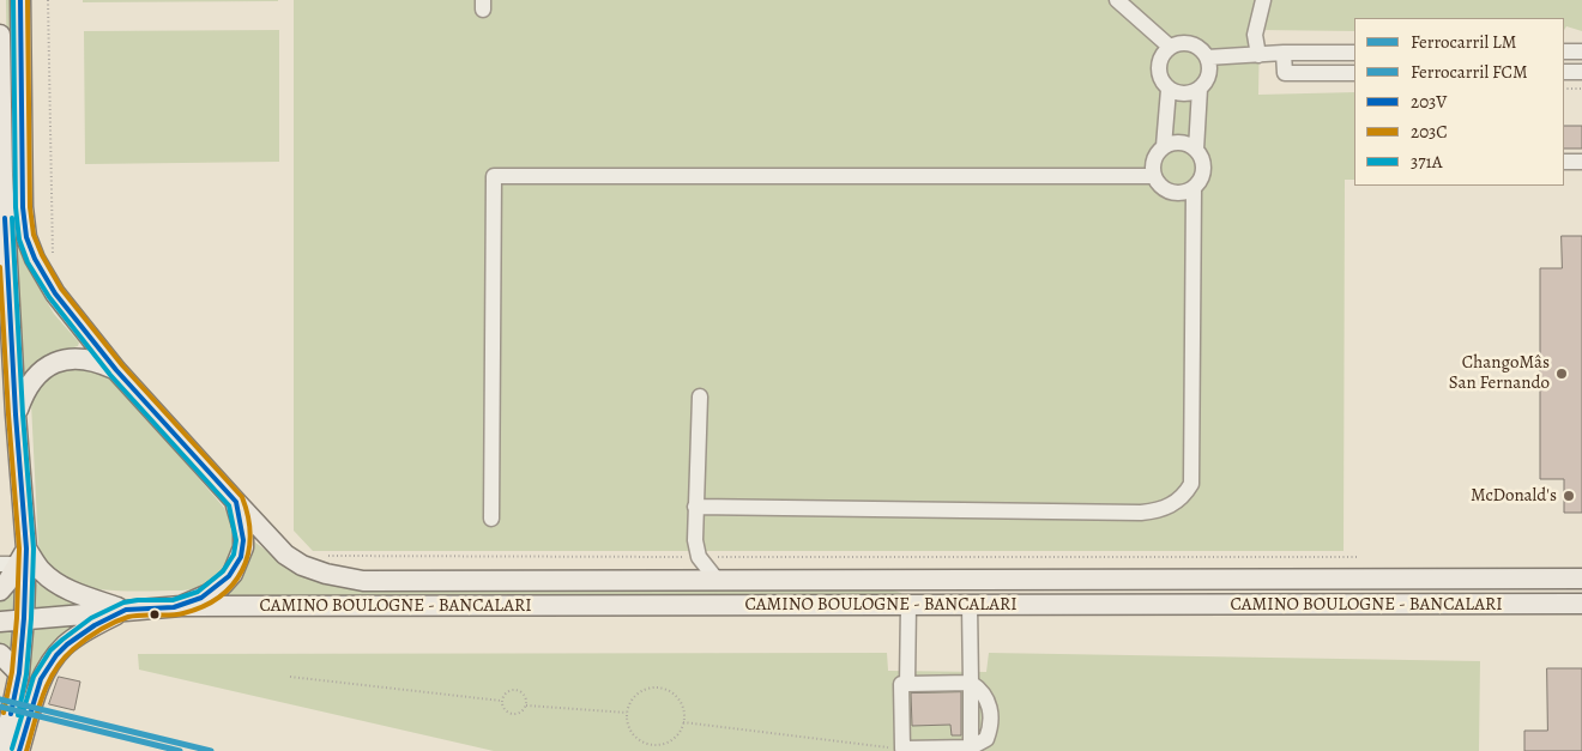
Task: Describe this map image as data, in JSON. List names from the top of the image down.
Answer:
{
  "streets": {
    "main road": ["CAMINO BOULOGNE - BANCALARI"]
  },
  "places": ["ChangoMâs San Fernando", "McDonald's"],
  "lines": [
    "transit line 203V",
    "transit line 203C",
    "transit line 371A",
    "rail line LM",
    "rail line FCM"
  ],
  "legend": [
    "Ferrocarril LM",
    "Ferrocarril FCM",
    "203V",
    "203C",
    "371A"
  ]
}
